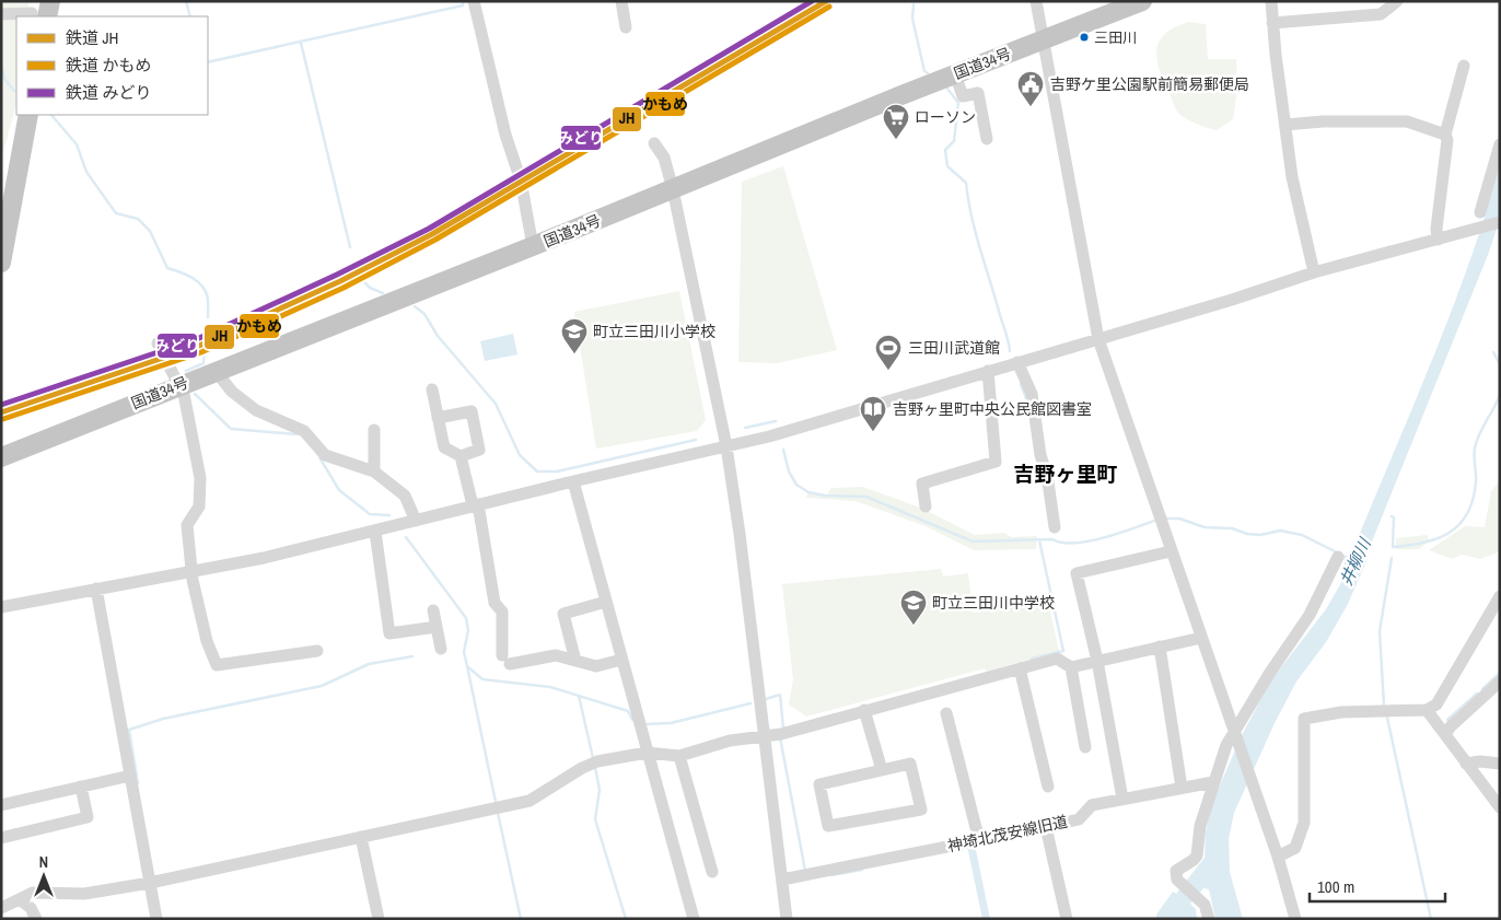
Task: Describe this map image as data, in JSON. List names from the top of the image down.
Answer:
{
  "streets": {
    "highway": ["国道34号"],
    "street": ["神埼北茂安線旧道"]
  },
  "districts": ["吉野ヶ里町"],
  "water": ["井柳川"],
  "places": {
    "other": ["三田川"],
    "public building": ["吉野ケ里公園駅前簡易郵便局"],
    "supermarket": ["ローソン"],
    "school or university": ["町立三田川小学校", "町立三田川中学校"],
    "sports": ["三田川武道館"],
    "library": ["吉野ヶ里町中央公民館図書室"]
  },
  "lines": ["rail line JH", "rail line みどり", "rail line かもめ"],
  "legend": ["鉄道 JH", "鉄道 かもめ", "鉄道 みどり"],
  "scale_bar": "100 m",
  "north": "top"
}
